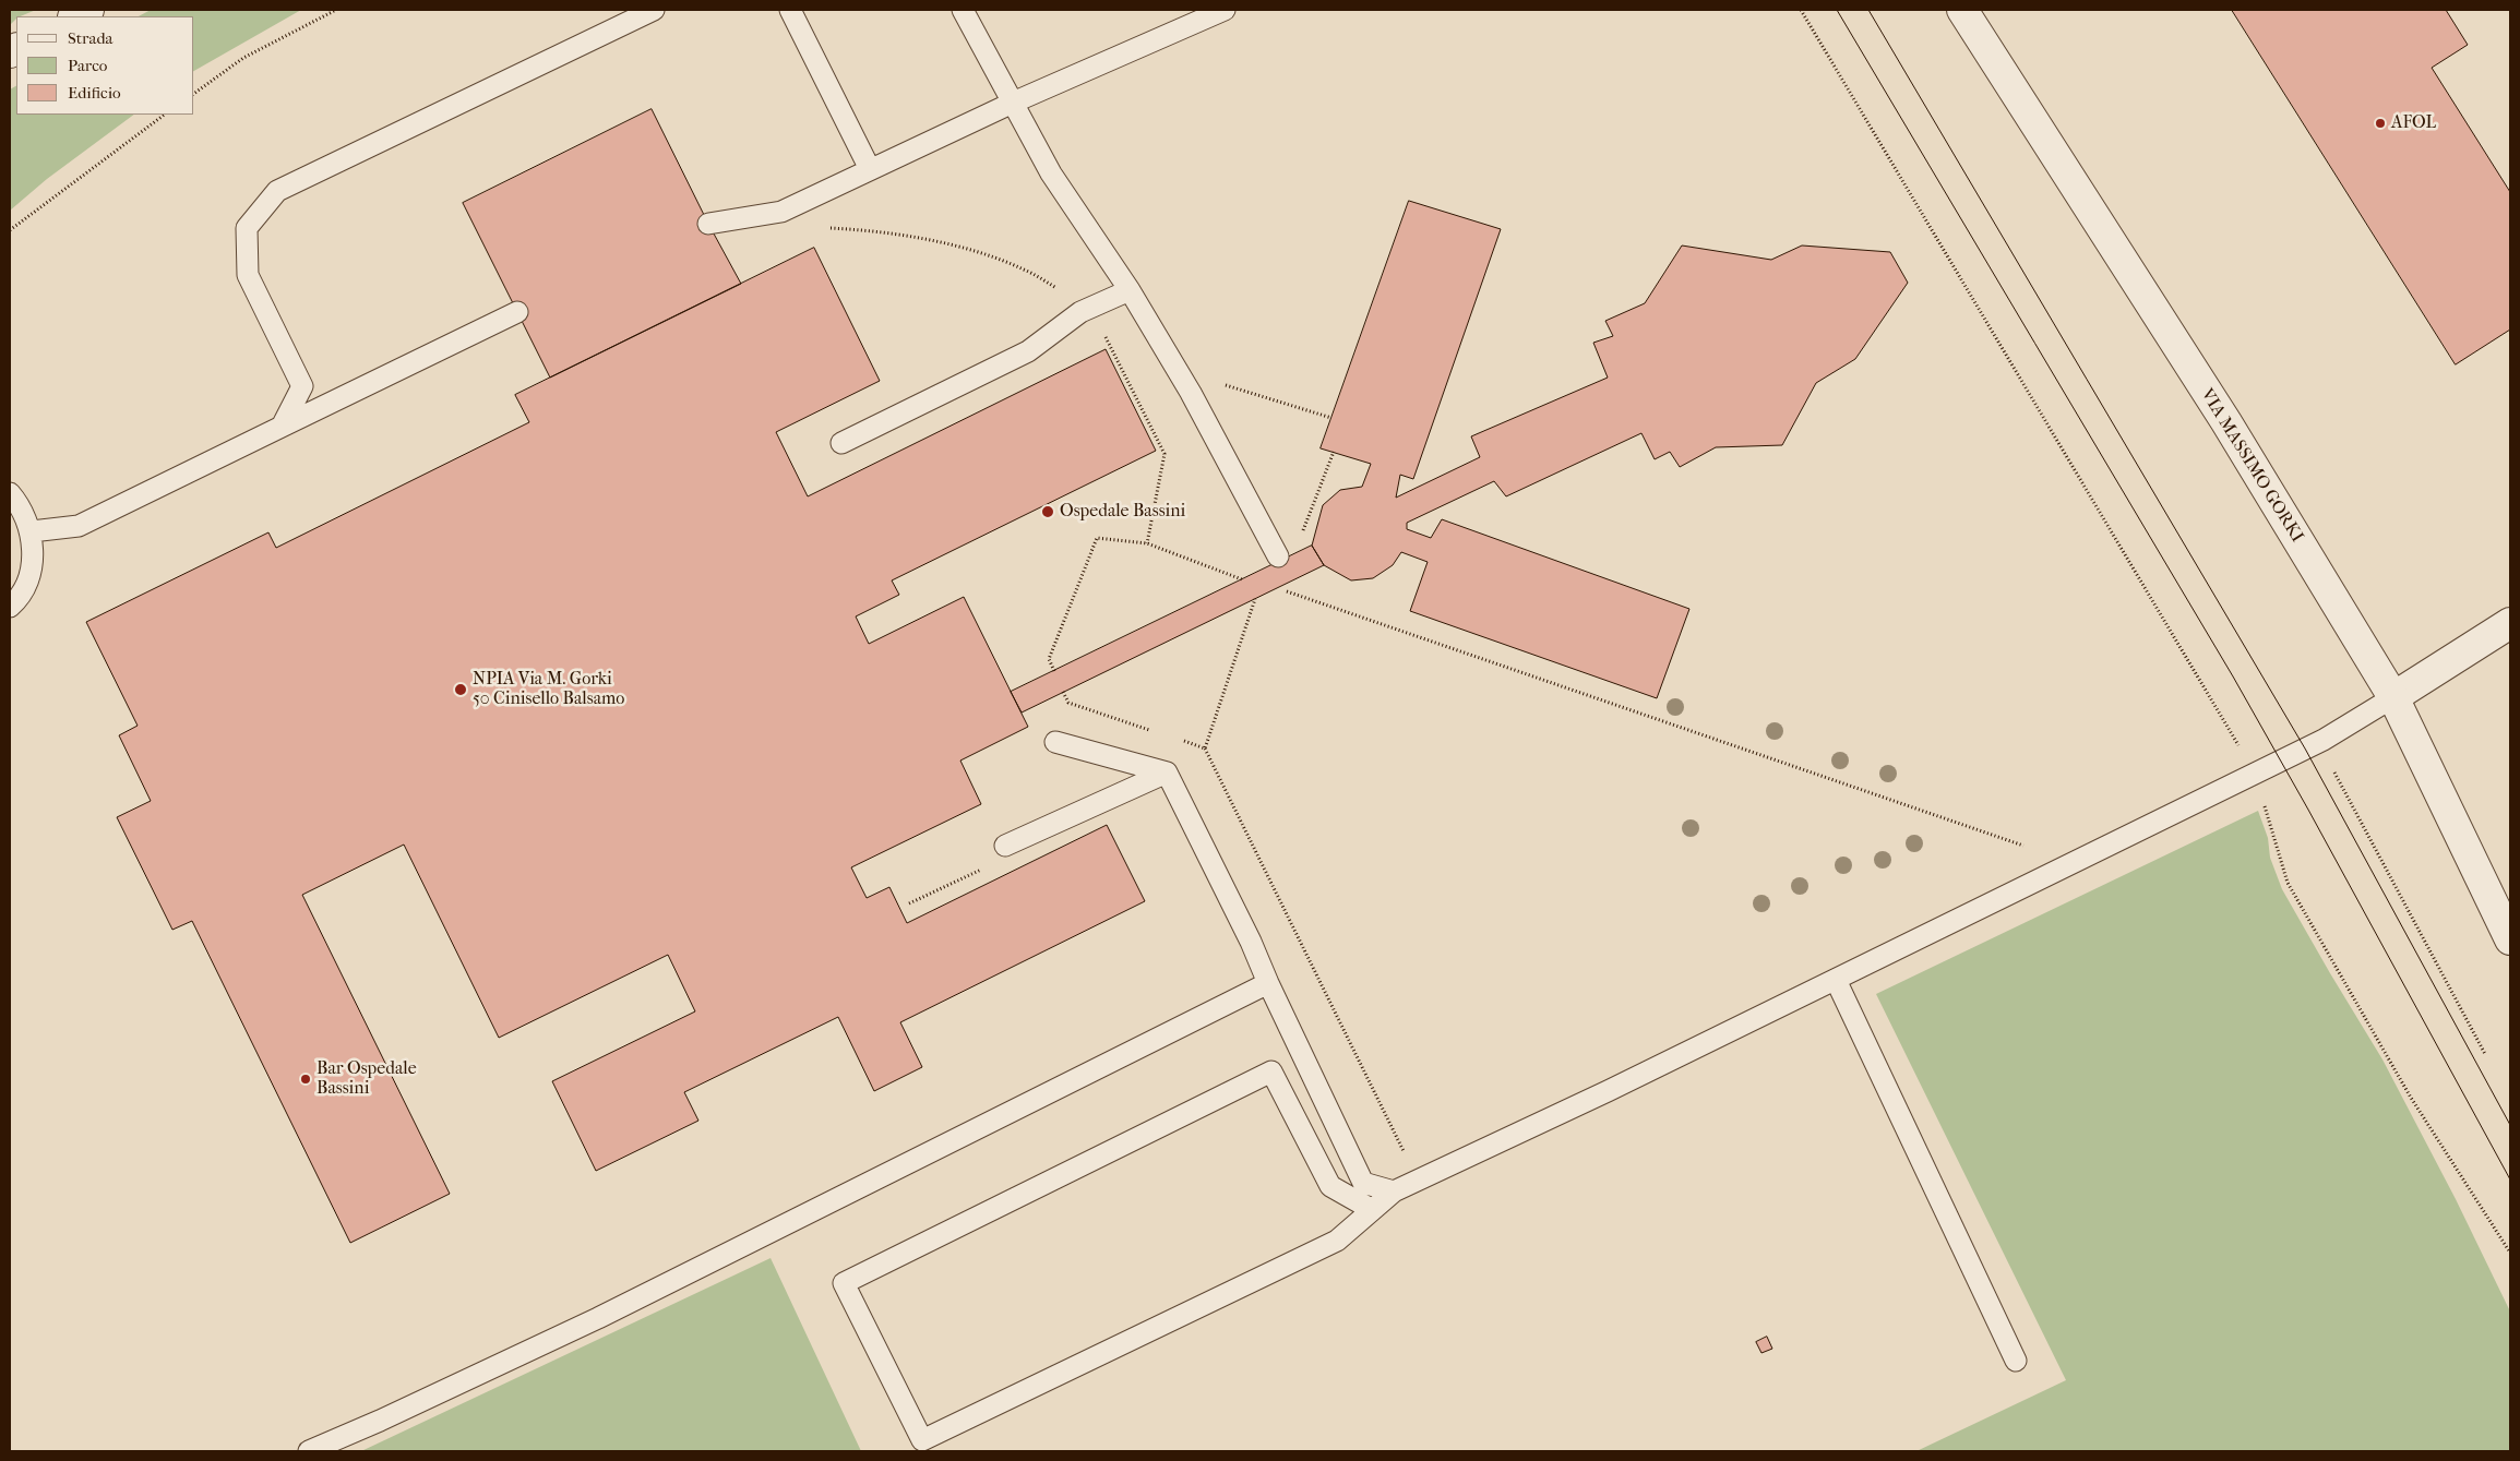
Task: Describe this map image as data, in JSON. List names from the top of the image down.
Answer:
{
  "streets": {
    "street": ["VIA MASSIMO GORKI"]
  },
  "places": [
    "AFOL",
    "Ospedale Bassini",
    "NPIA Via M. Gorki 50 Cinisello Balsamo",
    "Bar Ospedale Bassini"
  ],
  "legend": ["Strada", "Parco", "Edificio"]
}
